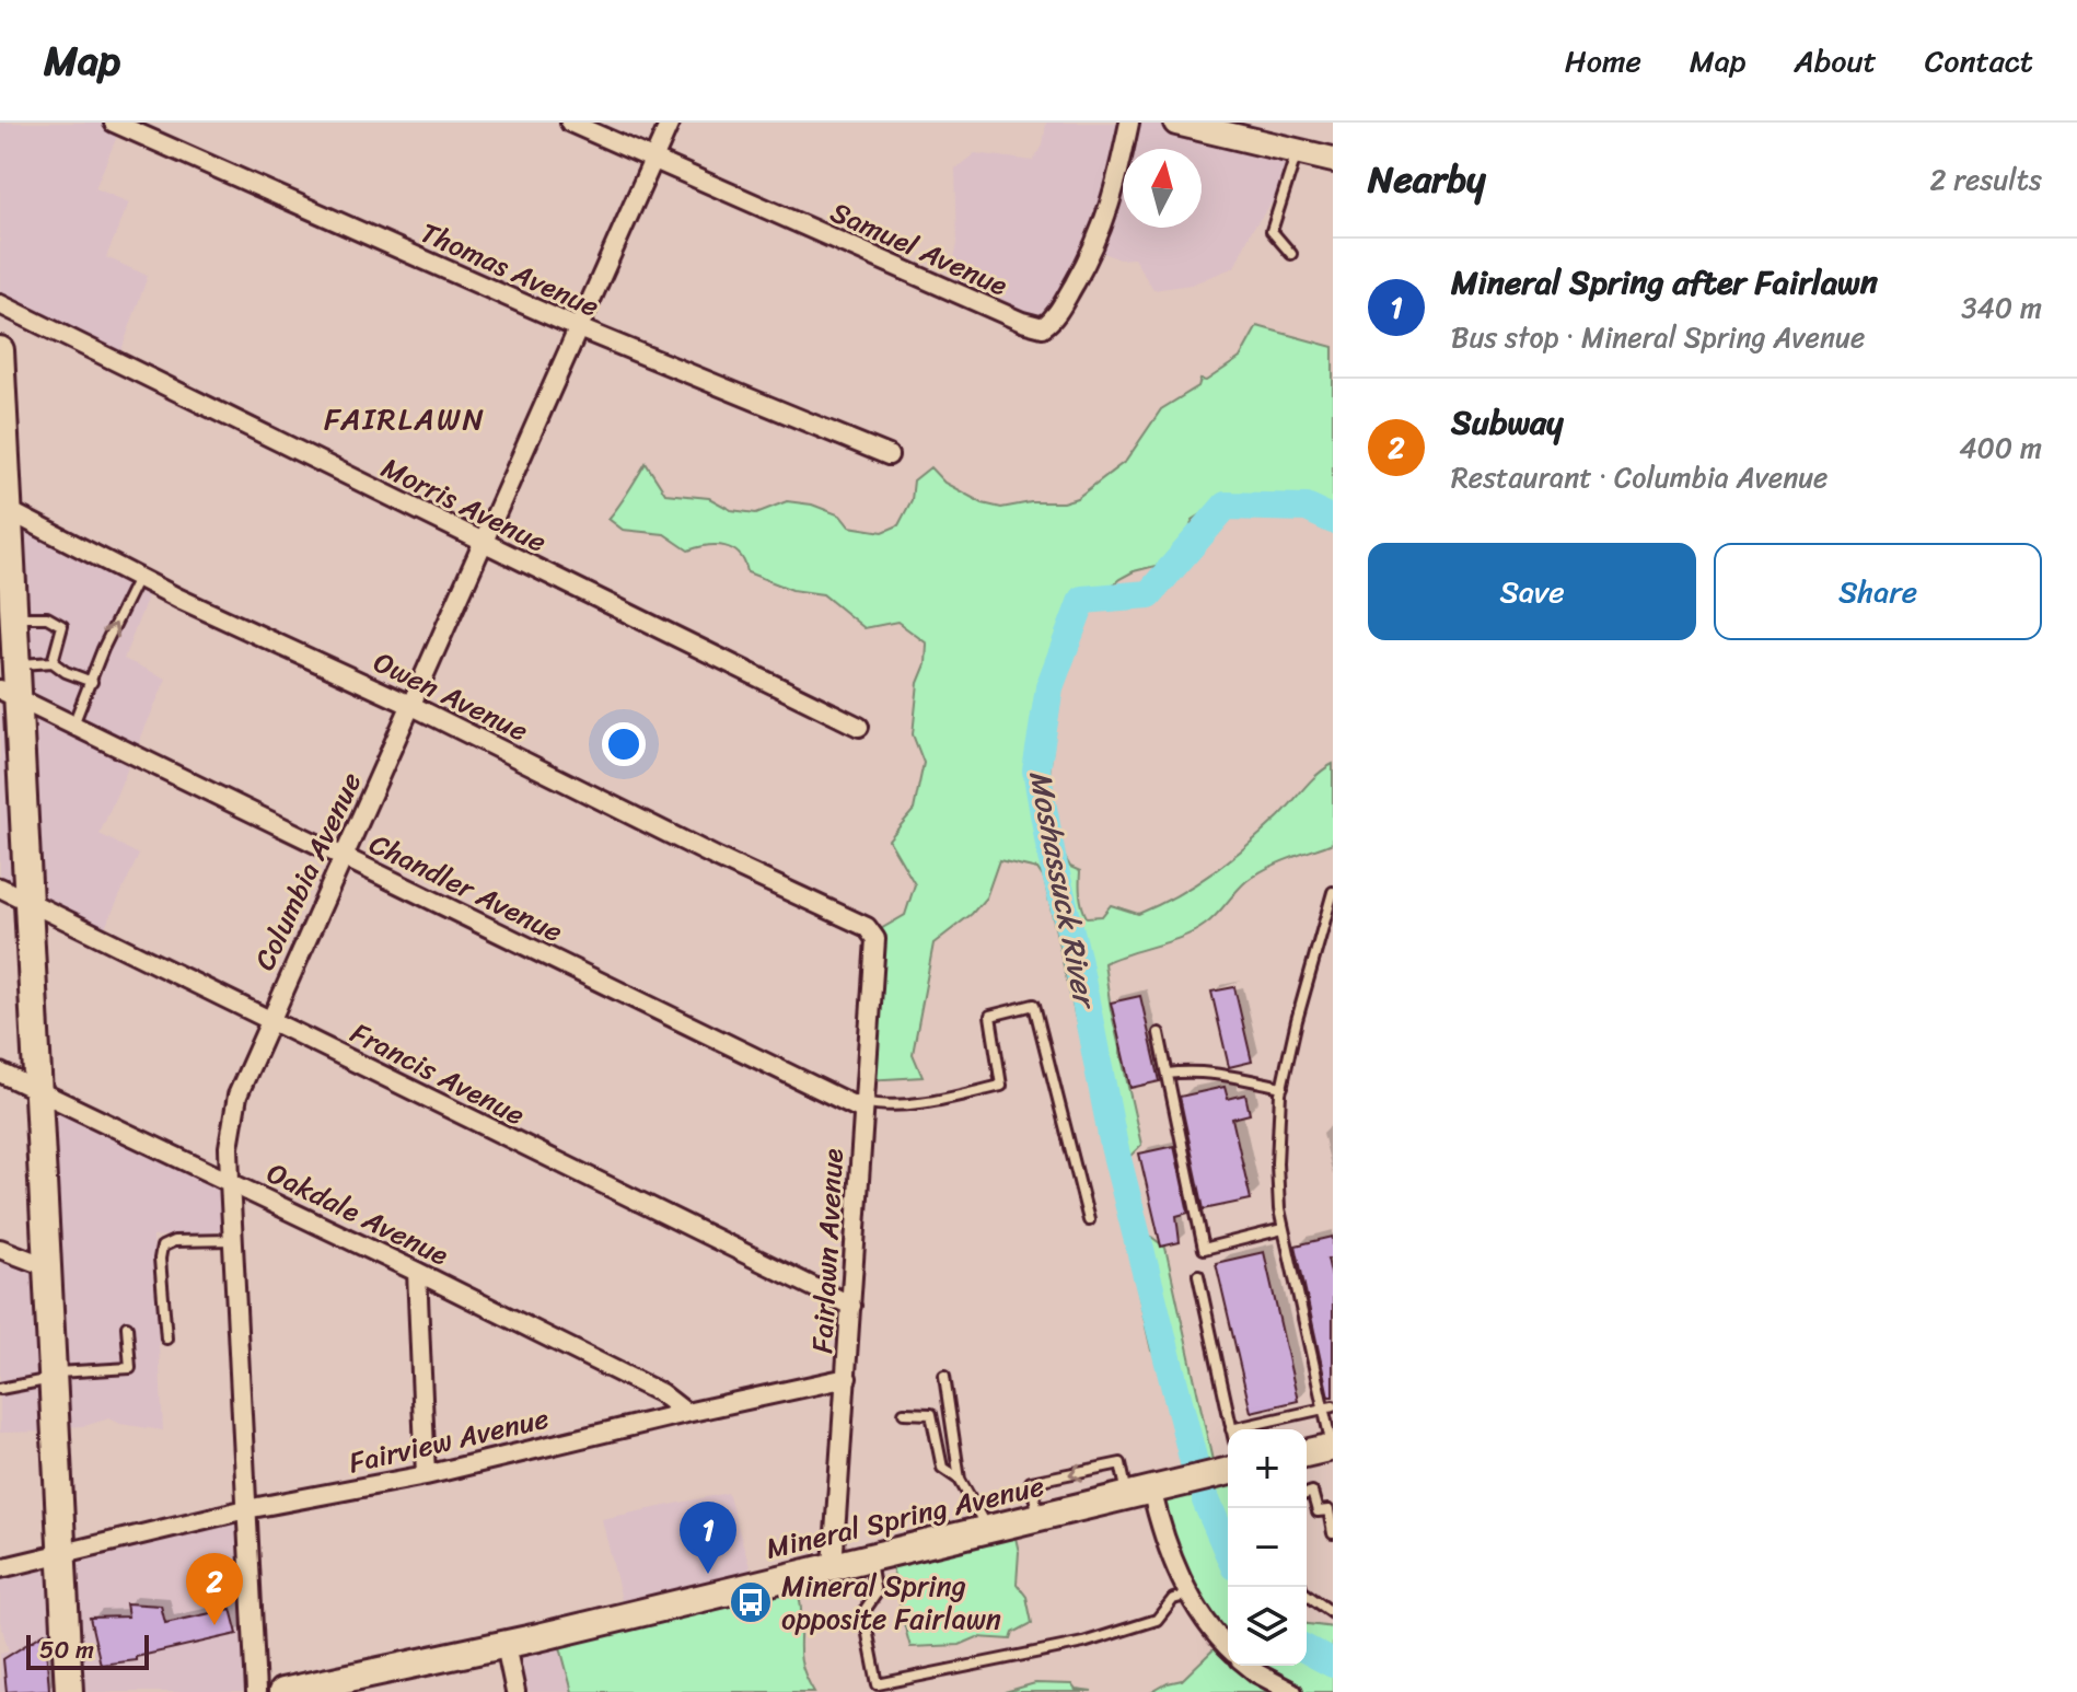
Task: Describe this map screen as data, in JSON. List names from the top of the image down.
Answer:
{
  "streets": {
    "main road": ["Mineral Spring Avenue"],
    "street": [
      "Samuel Avenue",
      "Thomas Avenue",
      "Morris Avenue",
      "Owen Avenue",
      "Columbia Avenue",
      "Chandler Avenue",
      "Francis Avenue",
      "Oakdale Avenue",
      "Fairlawn Avenue",
      "Fairview Avenue"
    ]
  },
  "crossings": [
    ["Samuel Avenue", "Columbia Avenue"],
    ["Thomas Avenue", "Columbia Avenue"],
    ["Morris Avenue", "Columbia Avenue"],
    ["Owen Avenue", "Columbia Avenue"],
    ["Owen Avenue", "Fairlawn Avenue"],
    ["Columbia Avenue", "Chandler Avenue"],
    ["Columbia Avenue", "Francis Avenue"],
    ["Columbia Avenue", "Oakdale Avenue"],
    ["Columbia Avenue", "Fairview Avenue"],
    ["Chandler Avenue", "Fairlawn Avenue"],
    ["Francis Avenue", "Fairlawn Avenue"],
    ["Oakdale Avenue", "Fairview Avenue"],
    ["Fairlawn Avenue", "Fairview Avenue"],
    ["Fairlawn Avenue", "Mineral Spring Avenue"]
  ],
  "districts": ["FAIRLAWN"],
  "water": ["Moshassuck River"],
  "places": {
    "bus stop": ["Mineral Spring opposite Fairlawn"]
  },
  "scale_bar": "50 m",
  "north": "top",
  "page": {
    "header": "Map",
    "nav": [
      "Home",
      "Map",
      "About",
      "Contact"
    ],
    "heading": ["Nearby", "2 results"],
    "list": [
      {
        "mark": "1",
        "name": "Mineral Spring after Fairlawn",
        "note": "Bus stop · Mineral Spring Avenue",
        "value": "340 m"
      },
      {
        "mark": "2",
        "name": "Subway",
        "note": "Restaurant · Columbia Avenue",
        "value": "400 m"
      }
    ],
    "buttons": ["Save", "Share"],
    "map_buttons": ["+", "−"],
    "pins": ["1", "2"],
    "scale": "50 m"
  }
}
